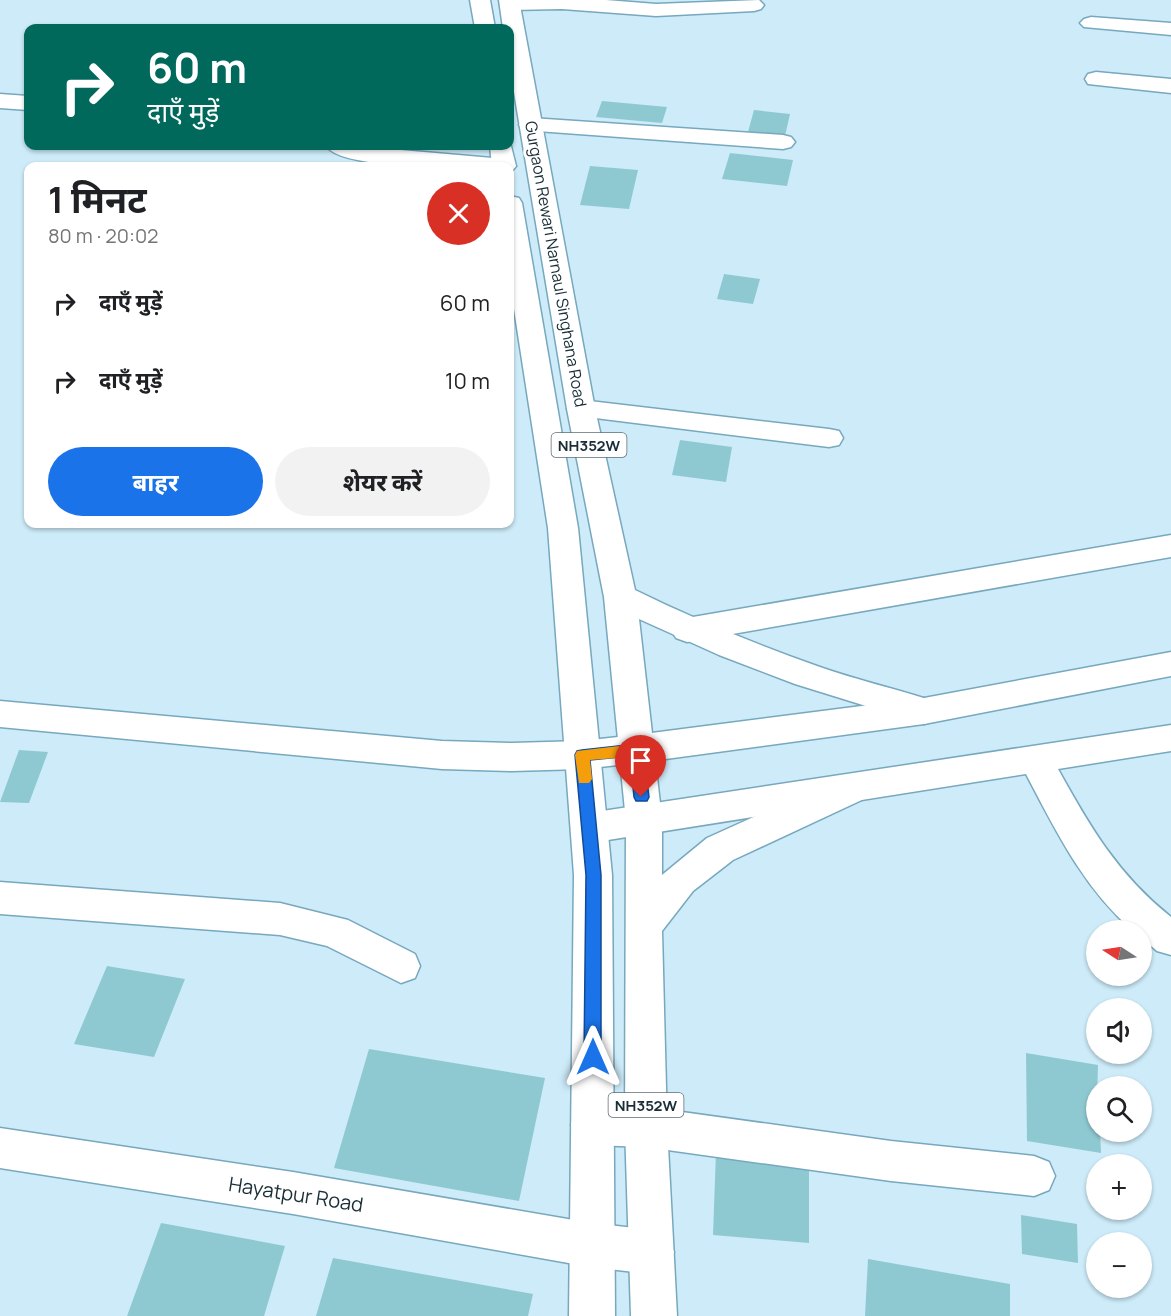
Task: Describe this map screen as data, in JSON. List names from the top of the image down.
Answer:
{
  "streets": {
    "main road": ["Gurgaon Rewari Narnaul Singhana Road", "NH352W", "Hayatpur Road"]
  },
  "crossings": [
    ["Gurgaon Rewari Narnaul Singhana Road", "Hayatpur Road"],
    ["NH352W", "Hayatpur Road"]
  ],
  "north": "left",
  "page": {
    "turn": ["60 m", "दाएँ मुड़ें"],
    "heading": ["1 मिनट", "80 m · 20:02"],
    "list": [
      {
        "name": "दाएँ मुड़ें",
        "value": "60 m"
      },
      {
        "name": "दाएँ मुड़ें",
        "value": "10 m"
      }
    ],
    "buttons": ["बाहर", "शेयर करें"],
    "map_buttons": ["+", "−"]
  }
}
